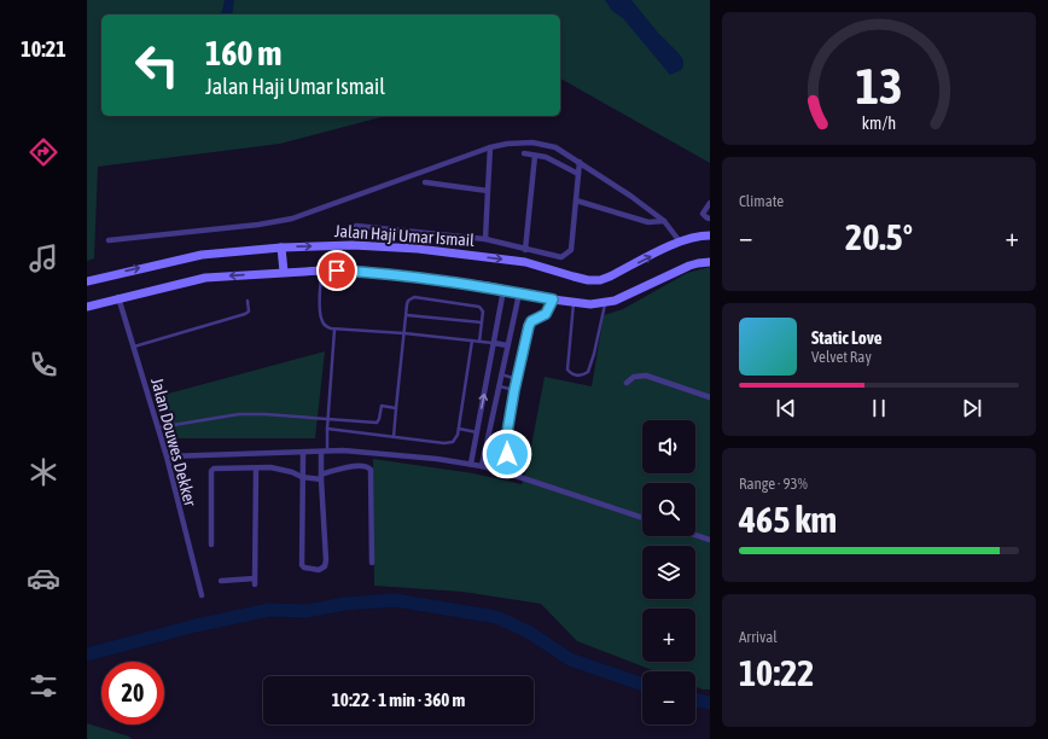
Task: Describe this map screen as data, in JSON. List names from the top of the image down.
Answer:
{
  "streets": {
    "main road": ["Jalan Haji Umar Ismail"],
    "street": ["Jalan Douwes Dekker"]
  },
  "page": {
    "tabs": "10:21",
    "turn": ["160 m", "Jalan Haji Umar Ismail"],
    "tile": [
      "Climate",
      ["Range · 93%", "465 km"],
      ["Arrival", "10:22"]
    ],
    "heat": ["−", "20.5°", "+"],
    "song": ["Static Love", "Velvet Ray"],
    "map_buttons": ["+", "−"],
    "limit": "20",
    "trip": "10:22 · 1 min · 360 m",
    "gauge": ["13", "km/h"]
  }
}
